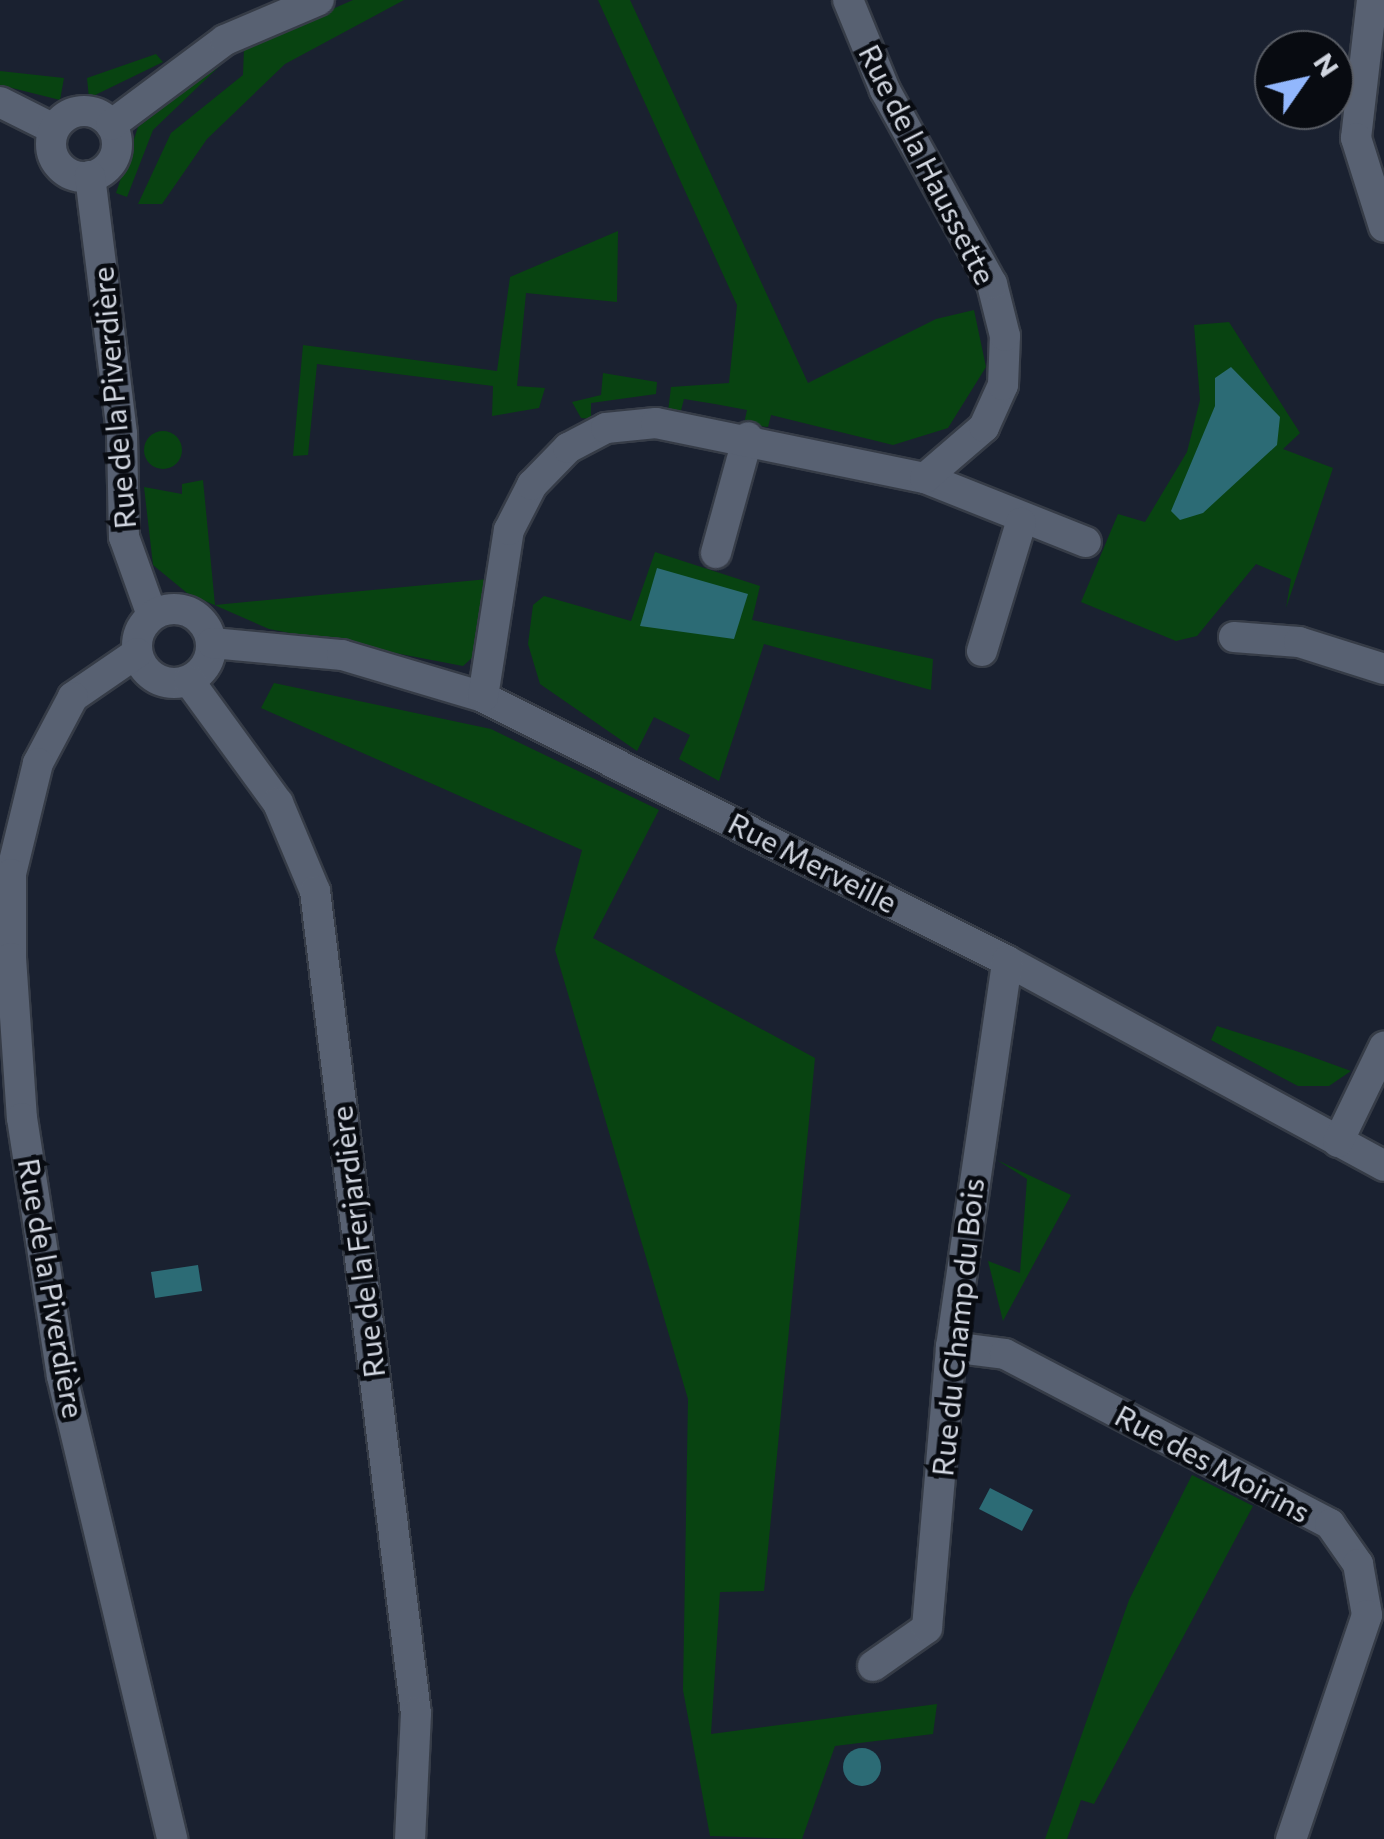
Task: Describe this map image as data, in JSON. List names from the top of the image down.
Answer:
{
  "streets": {
    "street": [
      "Rue de la Haussette",
      "Rue de la Piverdière",
      "Rue Merveille",
      "Rue de la Ferjardière",
      "Rue du Champ du Bois",
      "Rue des Moirins"
    ]
  },
  "crossings": [
    ["Rue de la Piverdière", "Rue Merveille"],
    ["Rue de la Piverdière", "Rue de la Ferjardière"],
    ["Rue Merveille", "Rue de la Ferjardière"],
    ["Rue Merveille", "Rue du Champ du Bois"],
    ["Rue du Champ du Bois", "Rue des Moirins"]
  ],
  "north": "top right"
}
